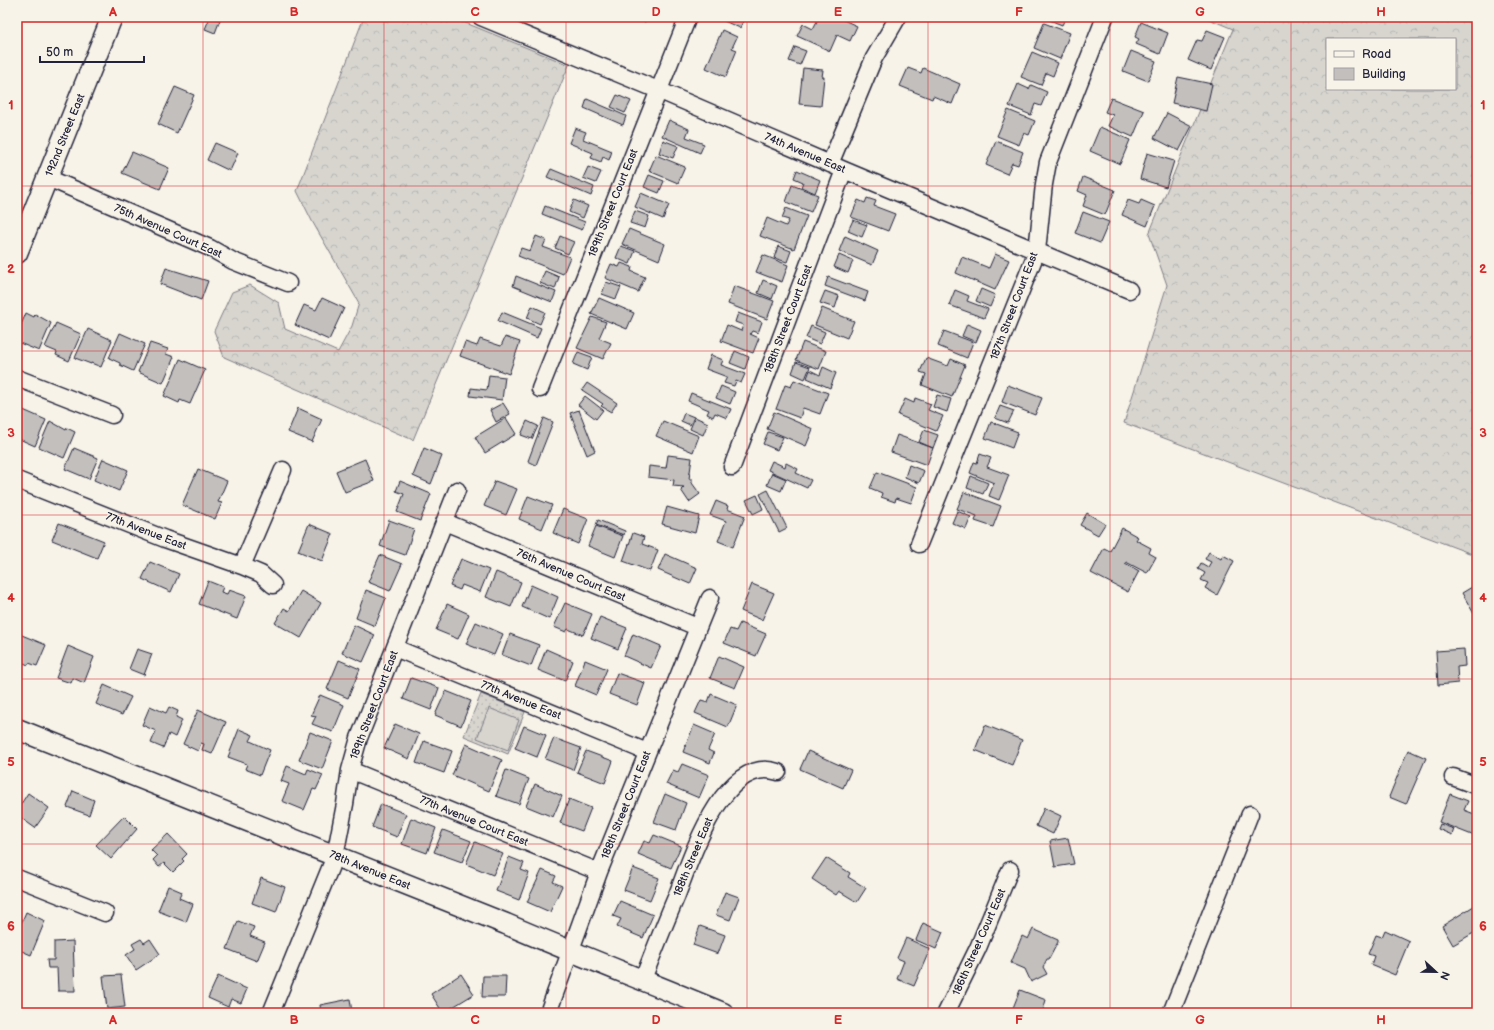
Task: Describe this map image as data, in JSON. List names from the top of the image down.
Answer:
{
  "streets": {
    "street": [
      "192nd Street East",
      "74th Avenue East",
      "189th Street Court East",
      "75th Avenue Court East",
      "187th Street Court East",
      "188th Street Court East",
      "77th Avenue East",
      "76th Avenue Court East",
      "77th Avenue Court East",
      "188th Street East",
      "78th Avenue East",
      "186th Street Court East"
    ]
  },
  "crossings": [
    ["192nd Street East", "75th Avenue Court East"],
    ["74th Avenue East", "189th Street Court East"],
    ["74th Avenue East", "187th Street Court East"],
    ["74th Avenue East", "188th Street Court East"],
    ["189th Street Court East", "77th Avenue East"],
    ["189th Street Court East", "76th Avenue Court East"],
    ["189th Street Court East", "77th Avenue Court East"],
    ["189th Street Court East", "78th Avenue East"],
    ["188th Street Court East", "77th Avenue East"],
    ["188th Street Court East", "76th Avenue Court East"],
    ["188th Street Court East", "77th Avenue Court East"],
    ["188th Street Court East", "78th Avenue East"],
    ["188th Street East", "78th Avenue East"]
  ],
  "legend": ["Road", "Building"],
  "scale_bar": "50 m",
  "north": "right",
  "grid": {
    "columns": [
      "A",
      "B",
      "C",
      "D",
      "E",
      "F",
      "G",
      "H"
    ],
    "rows": [
      "1",
      "2",
      "3",
      "4",
      "5",
      "6"
    ]
  }
}
